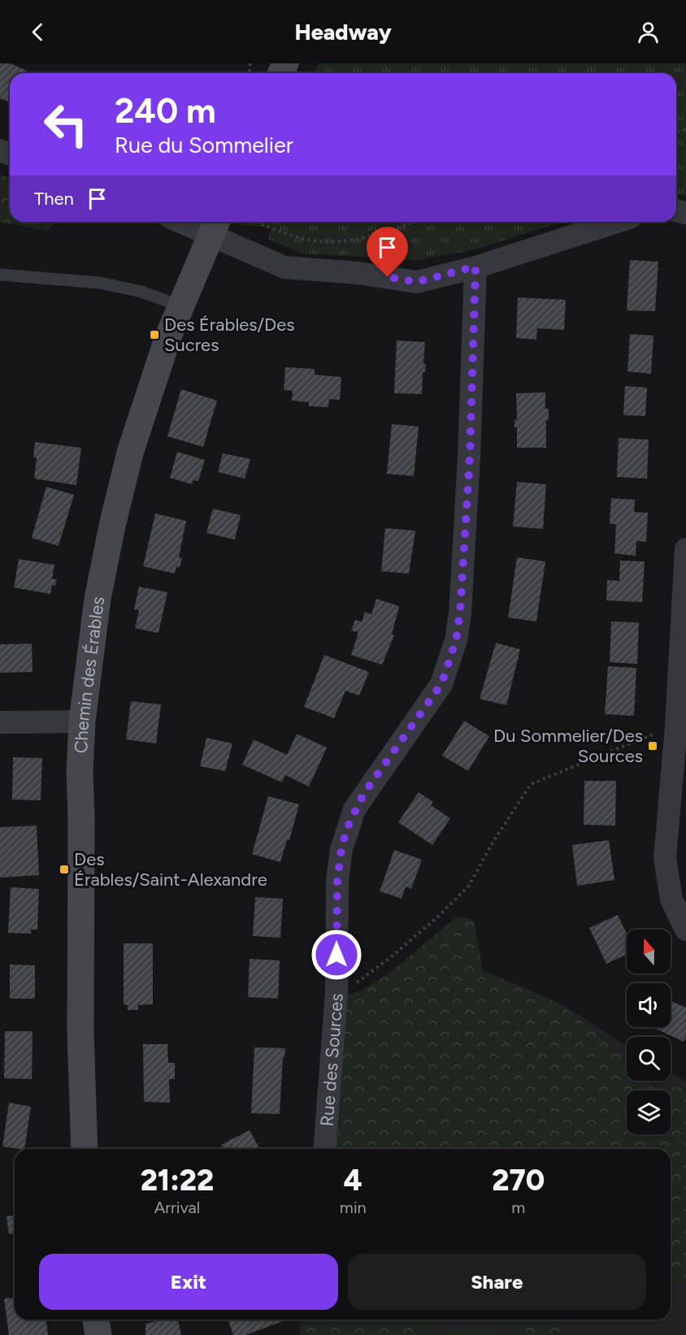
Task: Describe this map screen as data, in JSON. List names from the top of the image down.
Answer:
{
  "streets": {
    "street": ["Chemin des Érables", "Rue des Sources"]
  },
  "places": {
    "transit": ["Des Érables/Des Sucres", "Du Sommelier/Des Sources", "Des Érables/Saint-Alexandre"]
  },
  "north": "top",
  "page": {
    "header": "Headway",
    "turn": ["240 m", "Rue du Sommelier"],
    "then": "Then",
    "eta": [
      "21:22",
      "Arrival",
      "4",
      "min",
      "270",
      "m"
    ],
    "buttons": ["Exit", "Share"]
  }
}
